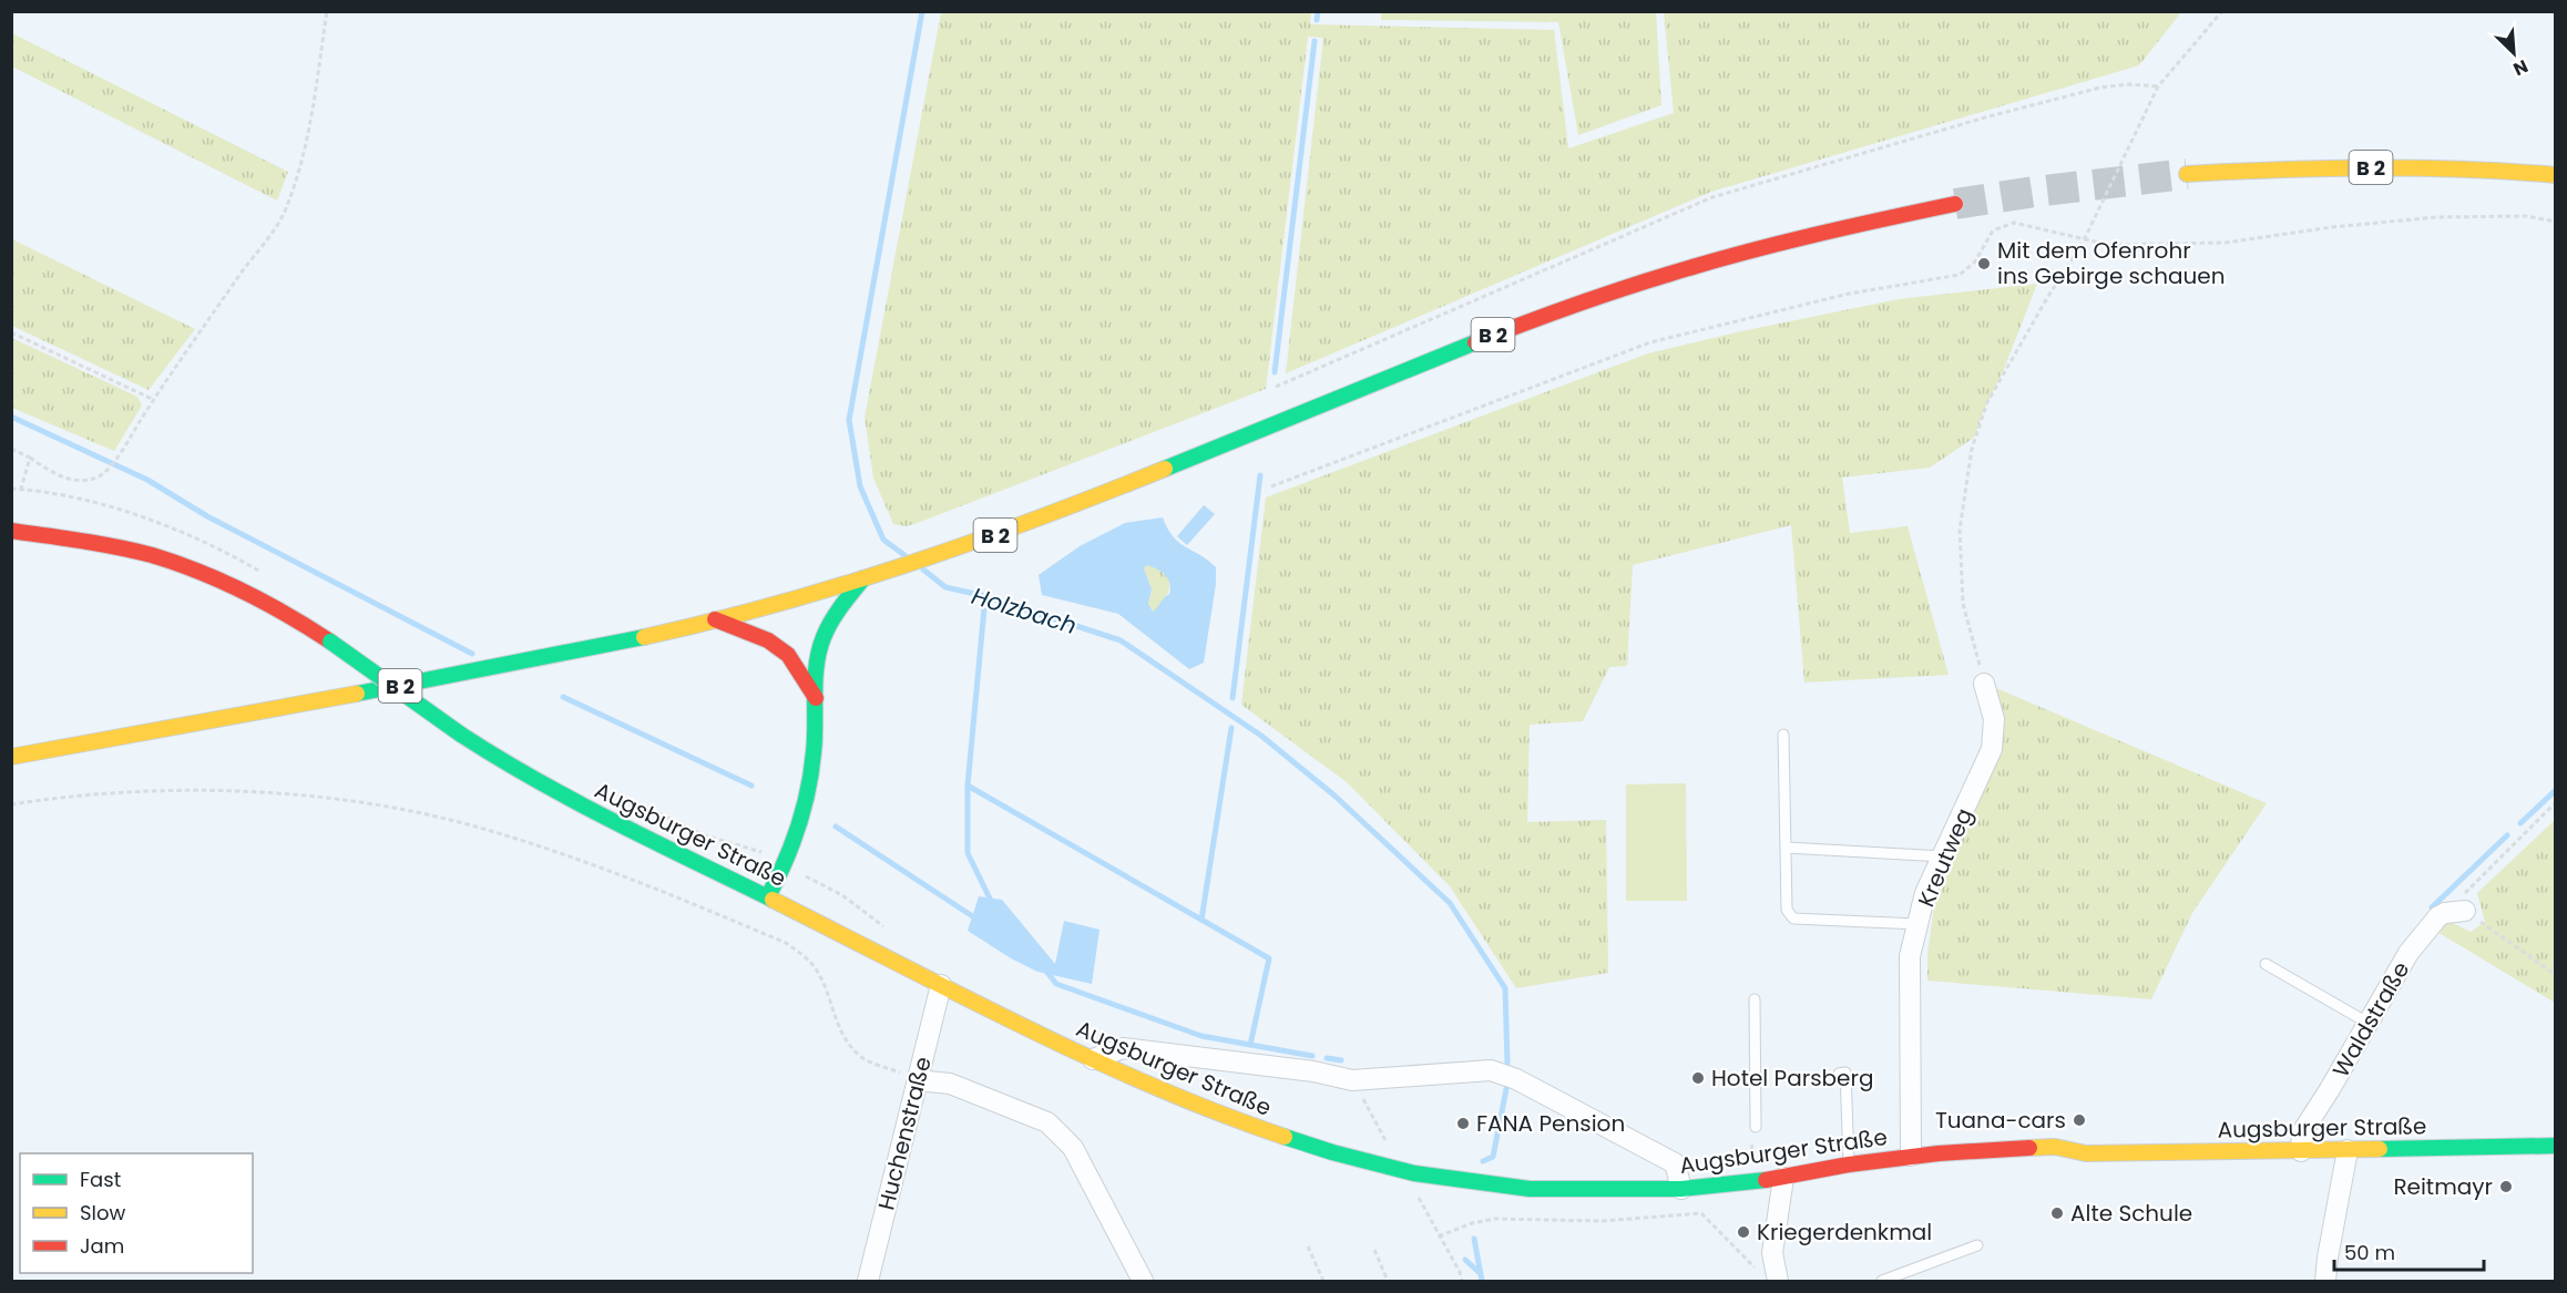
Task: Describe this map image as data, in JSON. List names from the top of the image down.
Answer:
{
  "streets": {
    "main road": ["B 2", "Augsburger Straße"],
    "street": ["Kreutweg", "Waldstraße", "Huchenstraße"]
  },
  "crossings": [
    ["Augsburger Straße", "Kreutweg"],
    ["Augsburger Straße", "Waldstraße"],
    ["Augsburger Straße", "Huchenstraße"]
  ],
  "water": ["Holzbach"],
  "places": [
    "Mit dem Ofenrohr ins Gebirge schauen",
    "Hotel Parsberg",
    "Tuana-cars",
    "FANA Pension",
    "Reitmayr",
    "Alte Schule",
    "Kriegerdenkmal"
  ],
  "legend": ["Fast", "Slow", "Jam"],
  "scale_bar": "50 m",
  "north": "bottom right"
}
